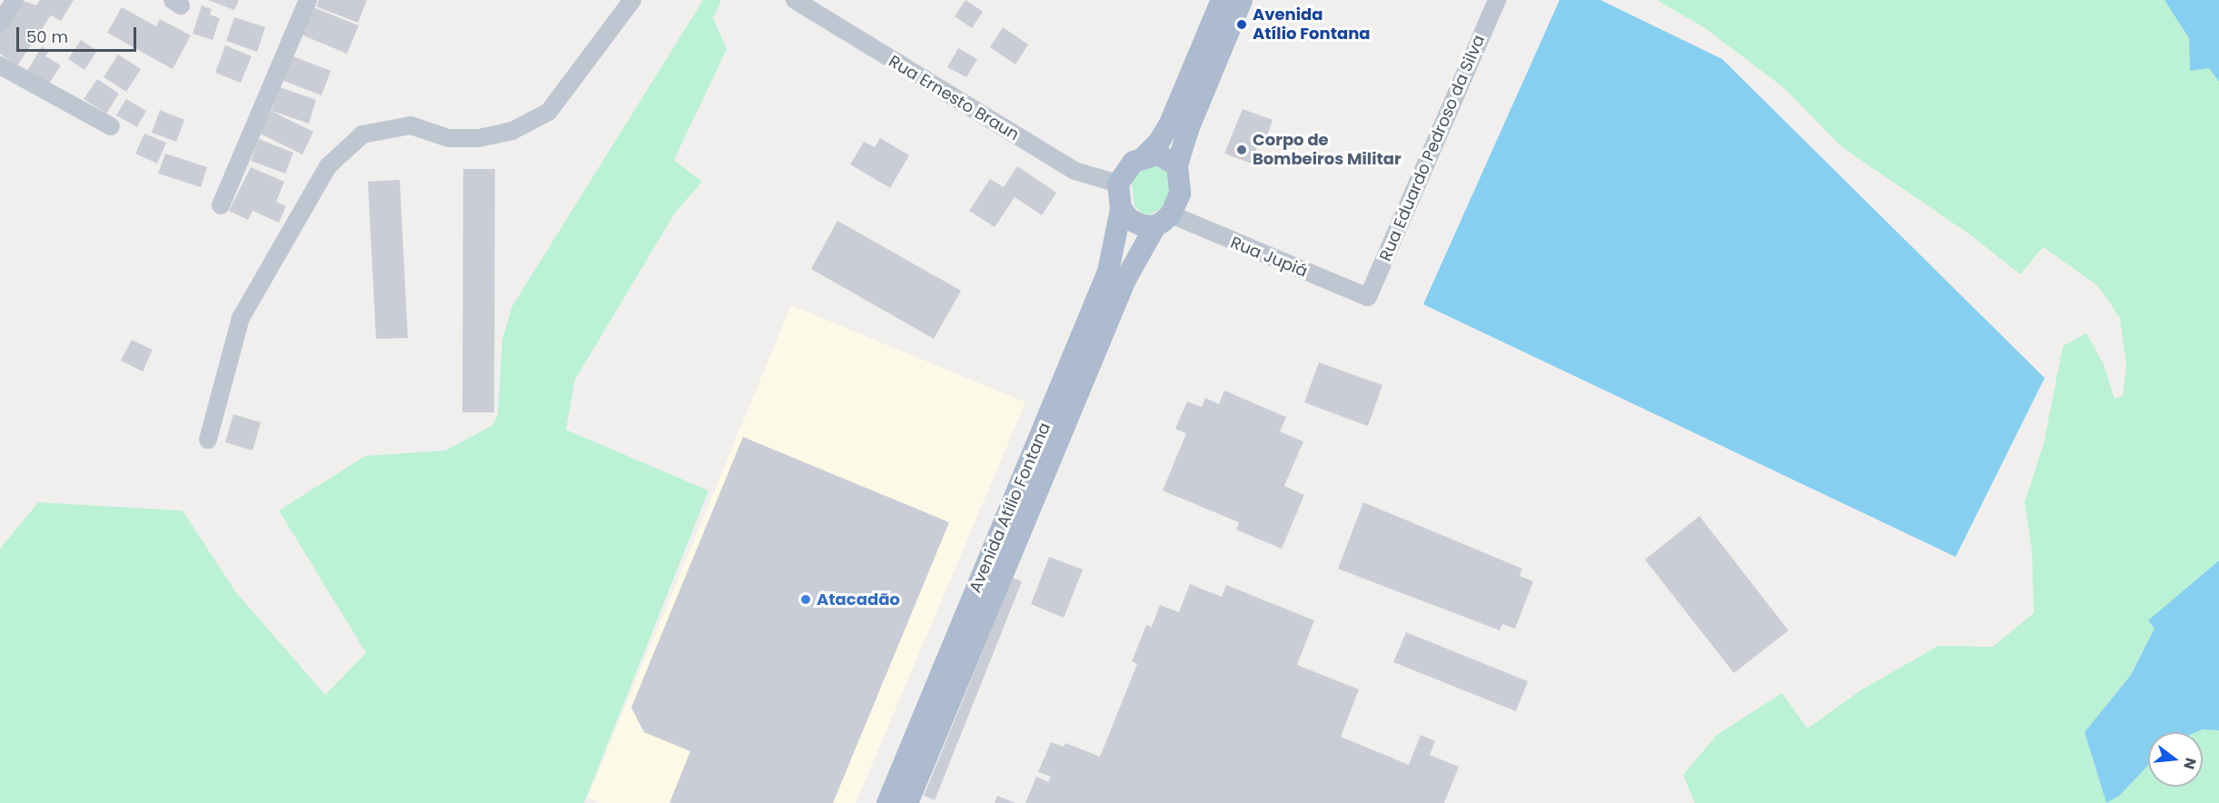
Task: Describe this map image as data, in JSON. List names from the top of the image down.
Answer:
{
  "streets": {
    "main road": ["Avenida Atílio Fontana"],
    "street": ["Rua Ernesto Braun", "Rua Eduardo Pedroso da Silva", "Rua Jupiá"]
  },
  "crossings": [
    ["Rua Ernesto Braun", "Rua Jupiá"],
    ["Rua Ernesto Braun", "Avenida Atílio Fontana"],
    ["Rua Eduardo Pedroso da Silva", "Rua Jupiá"],
    ["Rua Jupiá", "Avenida Atílio Fontana"]
  ],
  "places": ["Avenida Atílio Fontana", "Corpo de Bombeiros Militar", "Atacadão"],
  "scale_bar": "50 m",
  "north": "right"
}
